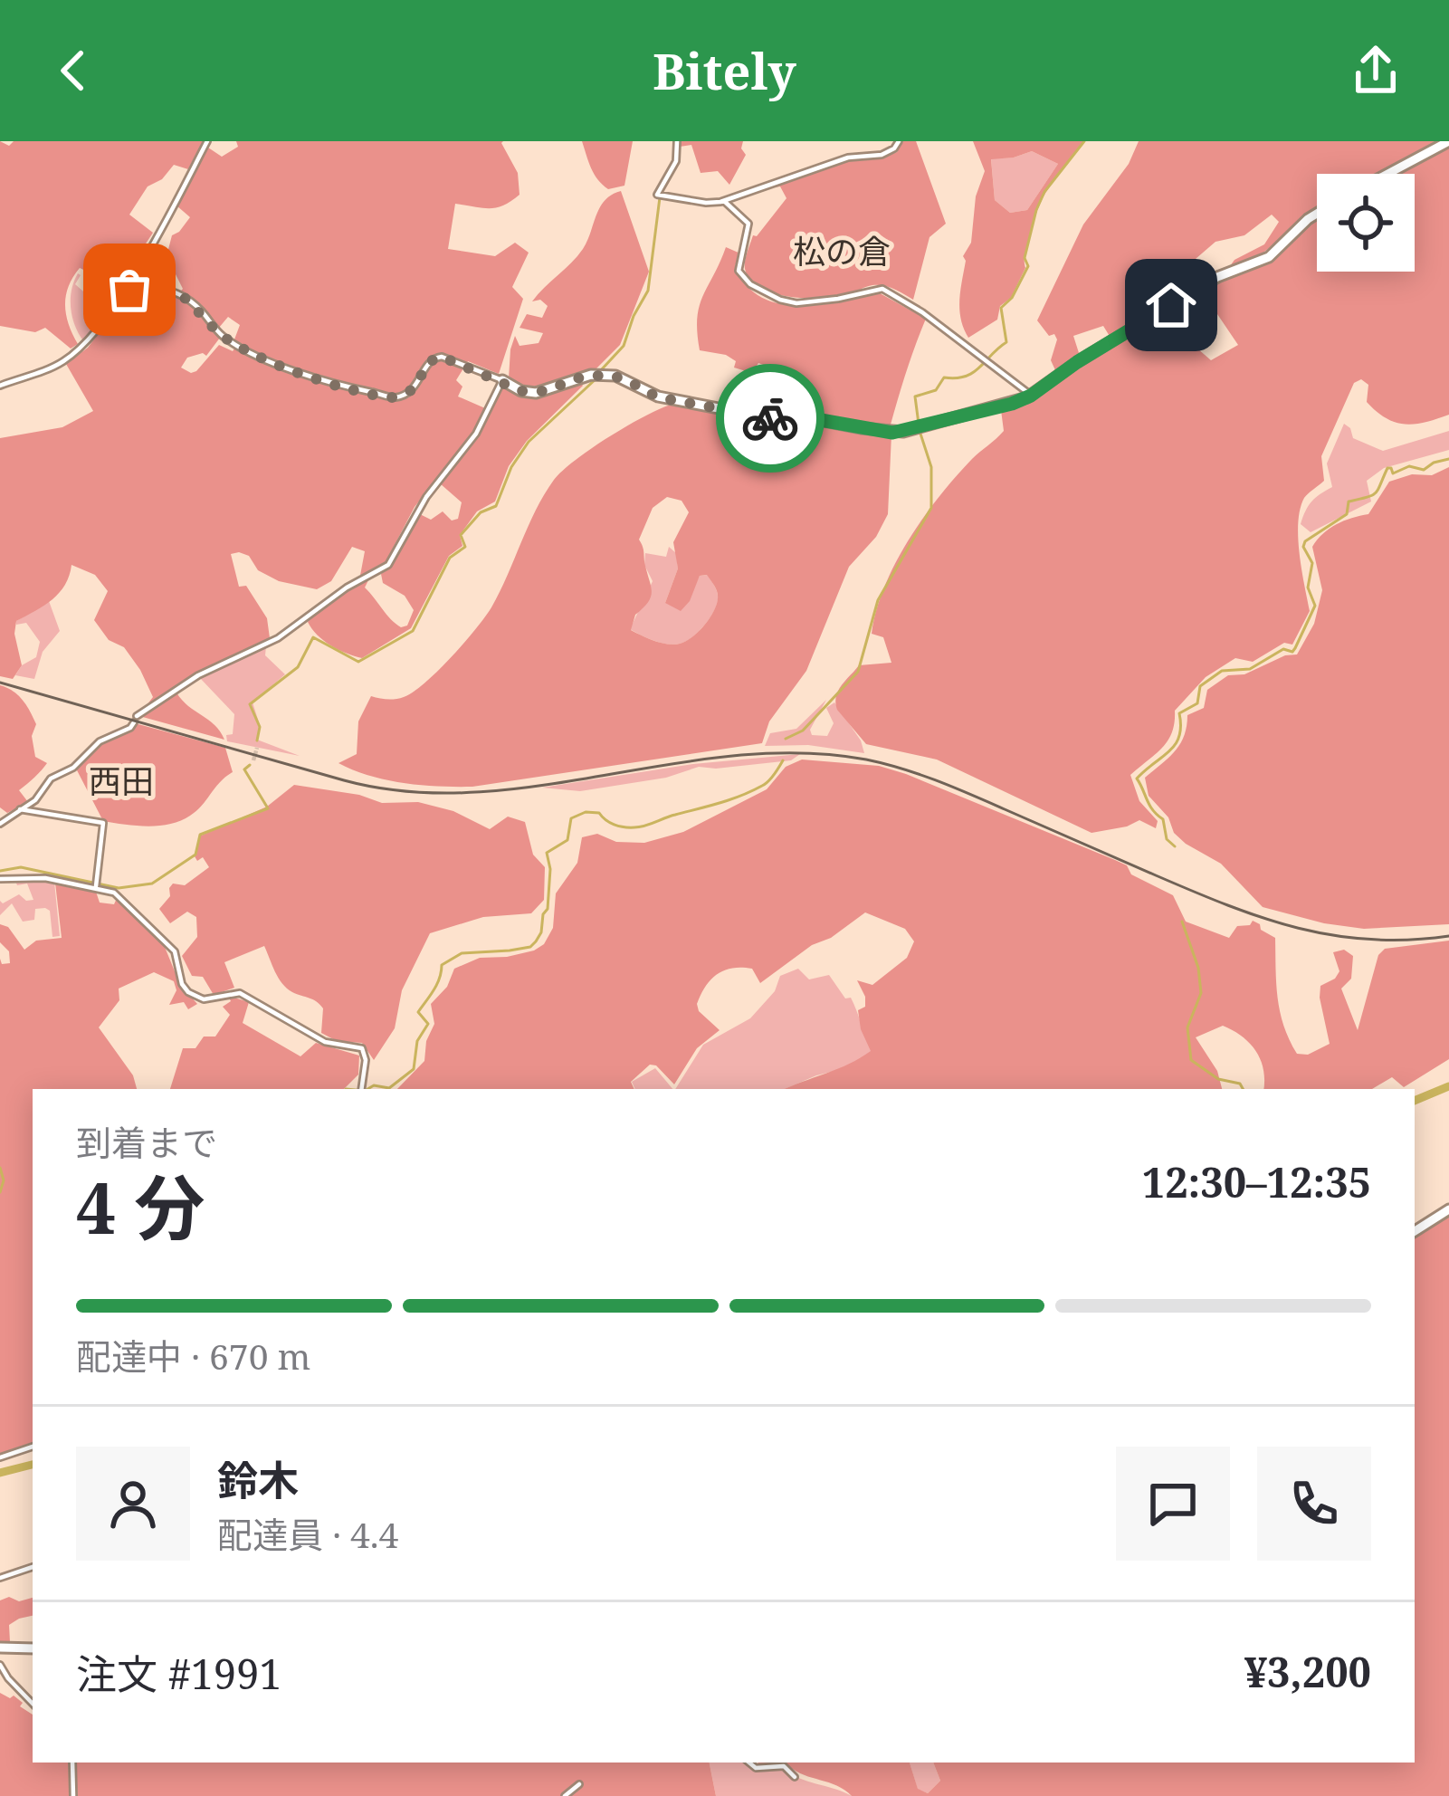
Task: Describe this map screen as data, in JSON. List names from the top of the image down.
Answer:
{
  "districts": ["松の倉", "西田"],
  "page": {
    "header": "Bitely",
    "heading": ["4 分", "到着まで", "12:30–12:35"],
    "panel": [
      "鈴木",
      "配達員 · 4.4",
      "注文 #1991",
      "¥3,200"
    ],
    "bar": "配達中 · 670 m"
  }
}
